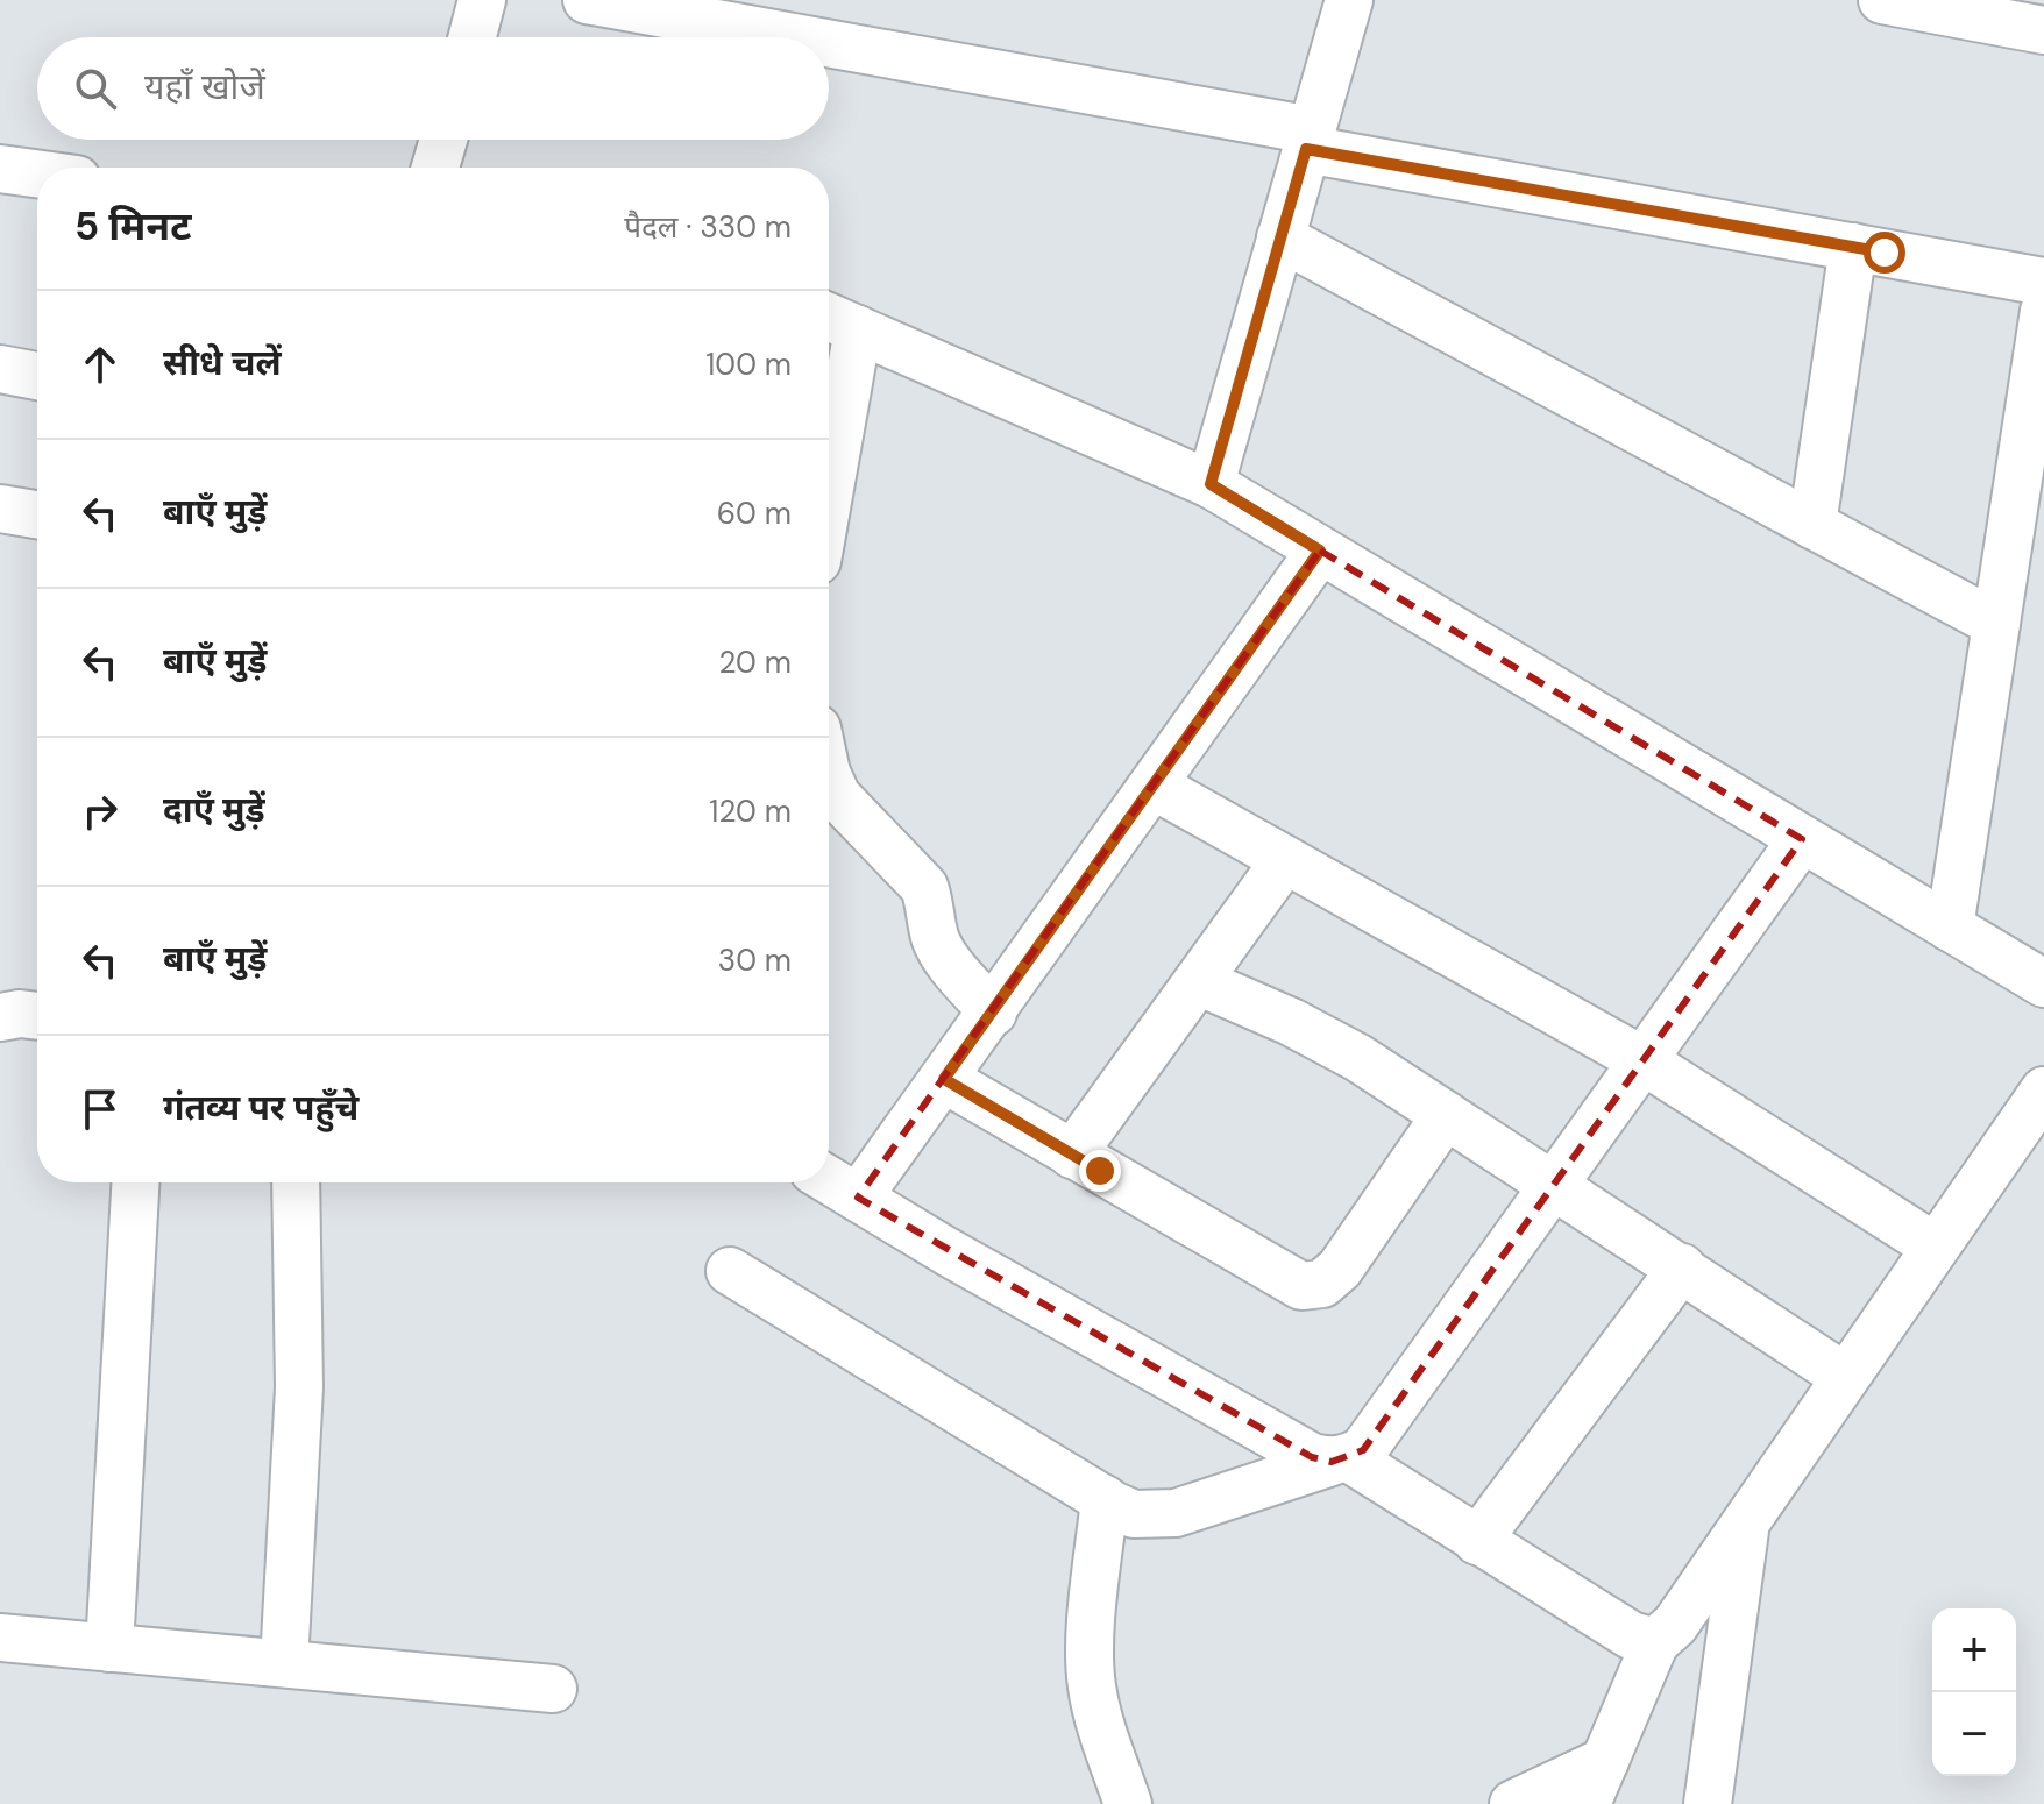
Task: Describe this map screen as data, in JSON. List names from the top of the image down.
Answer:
{
  "page": {
    "search": "यहाँ खोजें",
    "heading": ["5 मिनट", "पैदल · 330 m"],
    "list": [
      ["सीधे चलें", "100 m"],
      ["बाएँ मुड़ें", "60 m"],
      ["बाएँ मुड़ें", "20 m"],
      ["दाएँ मुड़ें", "120 m"],
      ["बाएँ मुड़ें", "30 m"],
      "गंतव्य पर पहुँचे"
    ],
    "map_buttons": ["+", "−"]
  }
}
